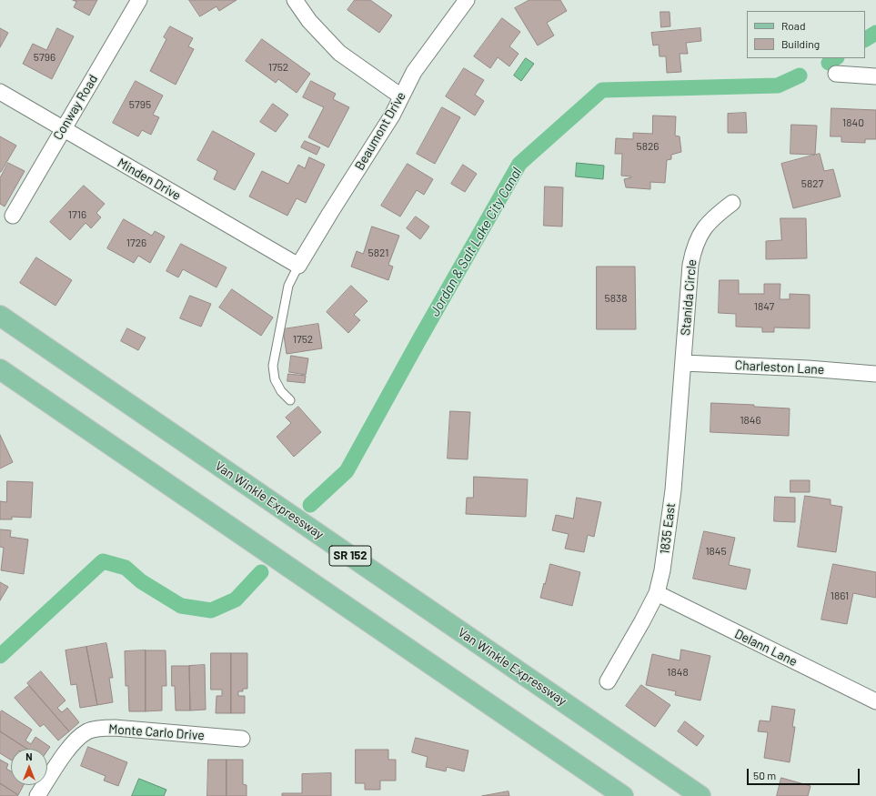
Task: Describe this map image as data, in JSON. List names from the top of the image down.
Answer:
{
  "streets": {
    "main road": ["Van Winkle Expressway", "SR 152"],
    "street": [
      "Conway Road",
      "Beaumont Drive",
      "Minden Drive",
      "Stanida Circle",
      "Charleston Lane",
      "1835 East",
      "Delann Lane",
      "Monte Carlo Drive"
    ]
  },
  "crossings": [
    ["Conway Road", "Minden Drive"],
    ["Beaumont Drive", "Minden Drive"],
    ["Stanida Circle", "Charleston Lane"],
    ["Stanida Circle", "1835 East"],
    ["Charleston Lane", "1835 East"],
    ["1835 East", "Delann Lane"]
  ],
  "water": ["Jordan & Salt Lake City Canal"],
  "house_numbers": [
    "5796",
    "1752",
    "5795",
    "1840",
    "5826",
    "5827",
    "1716",
    "1726",
    "5821",
    "5838",
    "1847",
    "1752",
    "1846",
    "1845",
    "1861",
    "1848"
  ],
  "legend": ["Road", "Building"],
  "scale_bar": "50 m",
  "north": "top"
}
